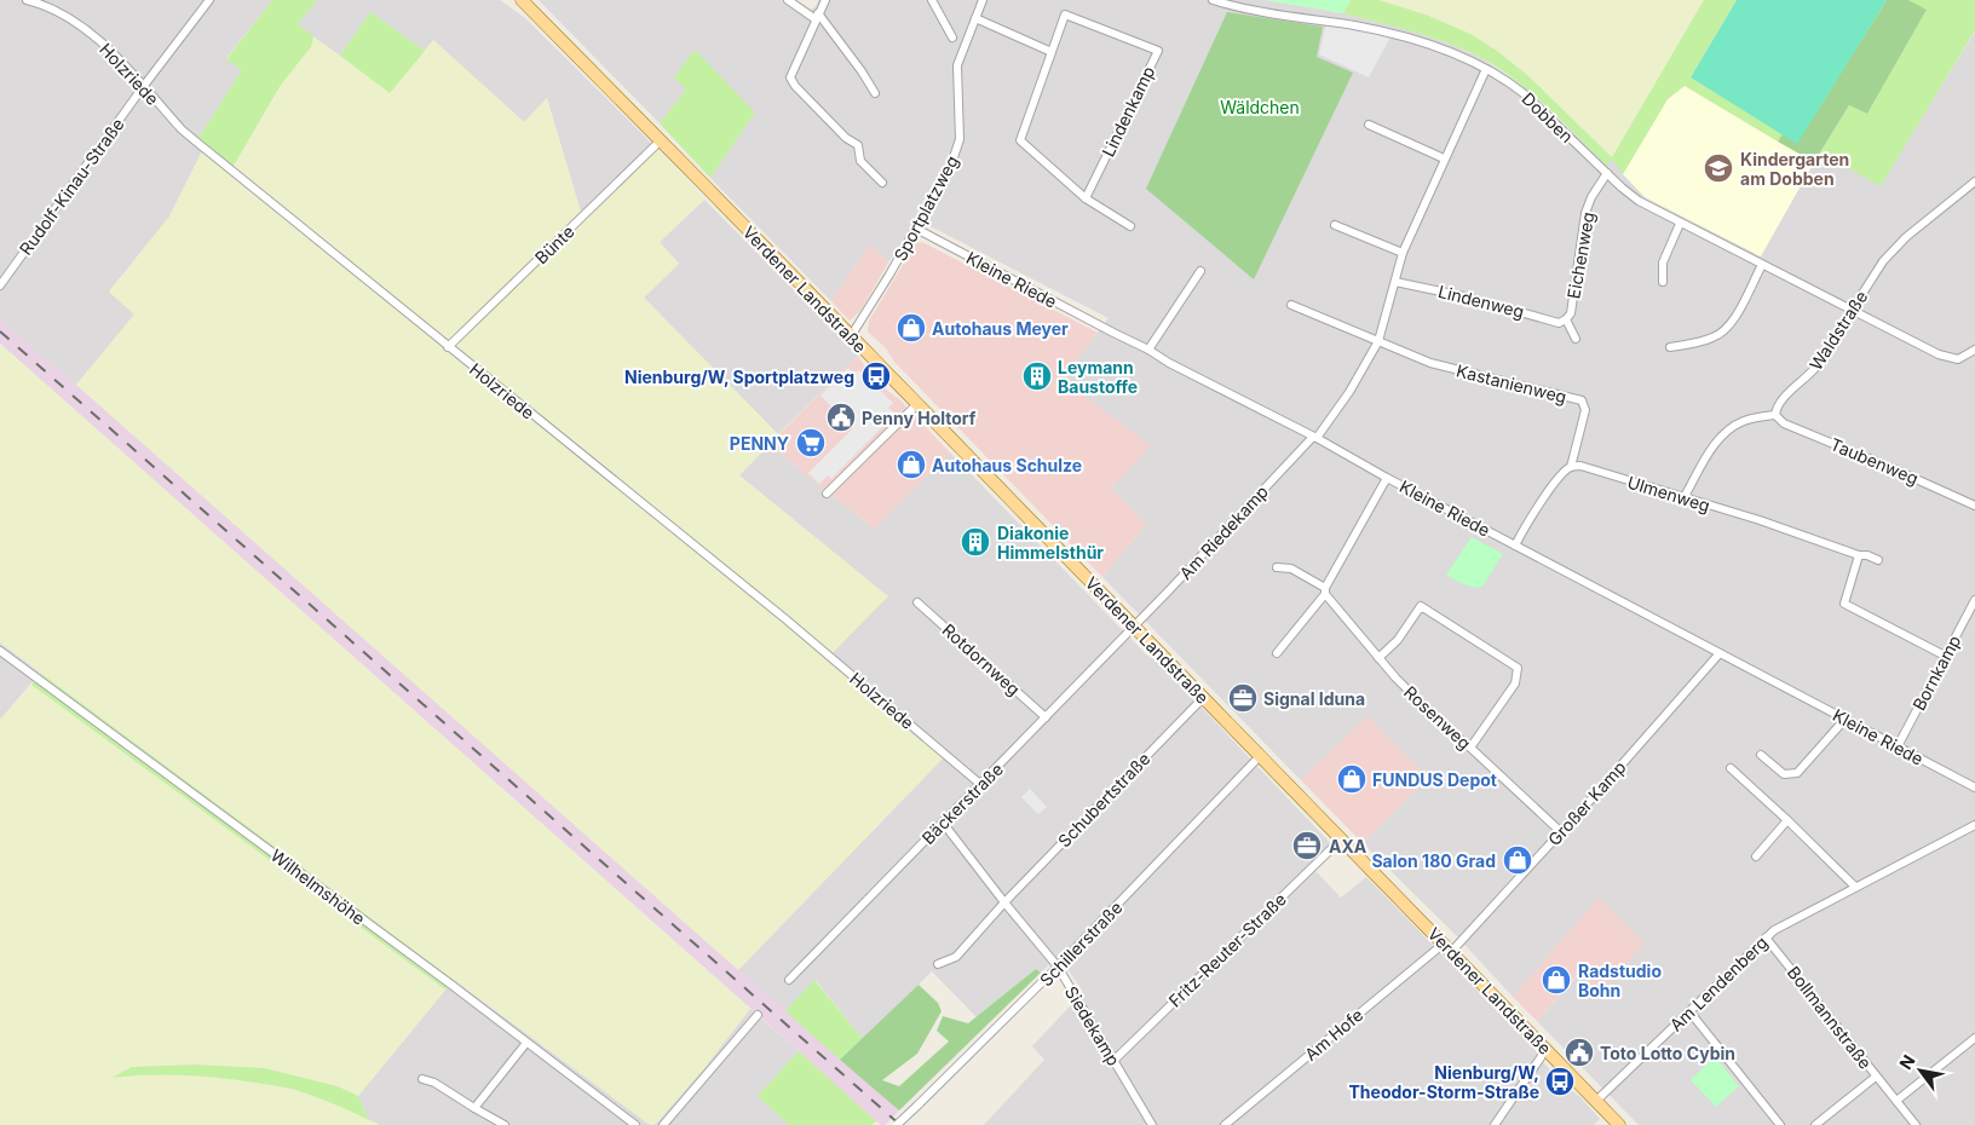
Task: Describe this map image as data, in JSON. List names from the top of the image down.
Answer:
{
  "streets": {
    "main road": ["Verdener Landstraße"],
    "street": [
      "Holzriede",
      "Lindenkamp",
      "Dobben",
      "Rudolf-Kinau-Straße",
      "Sportplatzweg",
      "Bünte",
      "Eichenweg",
      "Kleine Riede",
      "Lindenweg",
      "Waldstraße",
      "Kastanienweg",
      "Taubenweg",
      "Ulmenweg",
      "Am Riedekamp",
      "Rotdornweg",
      "Bornkamp",
      "Rosenweg",
      "Schubertstraße",
      "Bäckerstraße",
      "Großer Kamp",
      "Wilhelmshöhe",
      "Schillerstraße",
      "Fritz-Reuter-Straße",
      "Am Lendenberg",
      "Bollmannstraße",
      "Siedekamp",
      "Am Hofe"
    ]
  },
  "crossings": [
    ["Holzriede", "Rudolf-Kinau-Straße"],
    ["Holzriede", "Bünte"],
    ["Holzriede", "Bäckerstraße"],
    ["Dobben", "Eichenweg"],
    ["Dobben", "Waldstraße"],
    ["Dobben", "Am Riedekamp"],
    ["Sportplatzweg", "Kleine Riede"],
    ["Sportplatzweg", "Verdener Landstraße"],
    ["Bünte", "Verdener Landstraße"],
    ["Eichenweg", "Lindenweg"],
    ["Kleine Riede", "Am Riedekamp"],
    ["Kleine Riede", "Bornkamp"],
    ["Kleine Riede", "Großer Kamp"],
    ["Verdener Landstraße", "Am Riedekamp"],
    ["Verdener Landstraße", "Schubertstraße"],
    ["Verdener Landstraße", "Bäckerstraße"],
    ["Verdener Landstraße", "Großer Kamp"],
    ["Verdener Landstraße", "Schillerstraße"],
    ["Verdener Landstraße", "Fritz-Reuter-Straße"],
    ["Verdener Landstraße", "Am Lendenberg"],
    ["Verdener Landstraße", "Am Hofe"],
    ["Lindenweg", "Am Riedekamp"],
    ["Waldstraße", "Taubenweg"],
    ["Kastanienweg", "Ulmenweg"],
    ["Kastanienweg", "Am Riedekamp"],
    ["Am Riedekamp", "Bäckerstraße"],
    ["Rotdornweg", "Bäckerstraße"],
    ["Rosenweg", "Großer Kamp"],
    ["Schubertstraße", "Siedekamp"],
    ["Bäckerstraße", "Siedekamp"],
    ["Großer Kamp", "Am Hofe"],
    ["Schillerstraße", "Siedekamp"],
    ["Fritz-Reuter-Straße", "Siedekamp"],
    ["Am Lendenberg", "Bollmannstraße"]
  ],
  "parks": ["Wäldchen"],
  "places": {
    "school or university": ["Kindergarten am Dobben"],
    "shop": [
      "Autohaus Meyer",
      "Autohaus Schulze",
      "FUNDUS Depot",
      "Salon 180 Grad",
      "Radstudio Bohn"
    ],
    "bus stop": ["Nienburg/W, Sportplatzweg", "Nienburg/W, Theodor-Storm-Straße"],
    "building": ["Leymann Baustoffe", "Diakonie Himmelsthür"],
    "public building": ["Penny Holtorf", "Toto Lotto Cybin"],
    "supermarket": ["PENNY"],
    "office": ["Signal Iduna", "AXA"]
  },
  "north": "top left"
}
